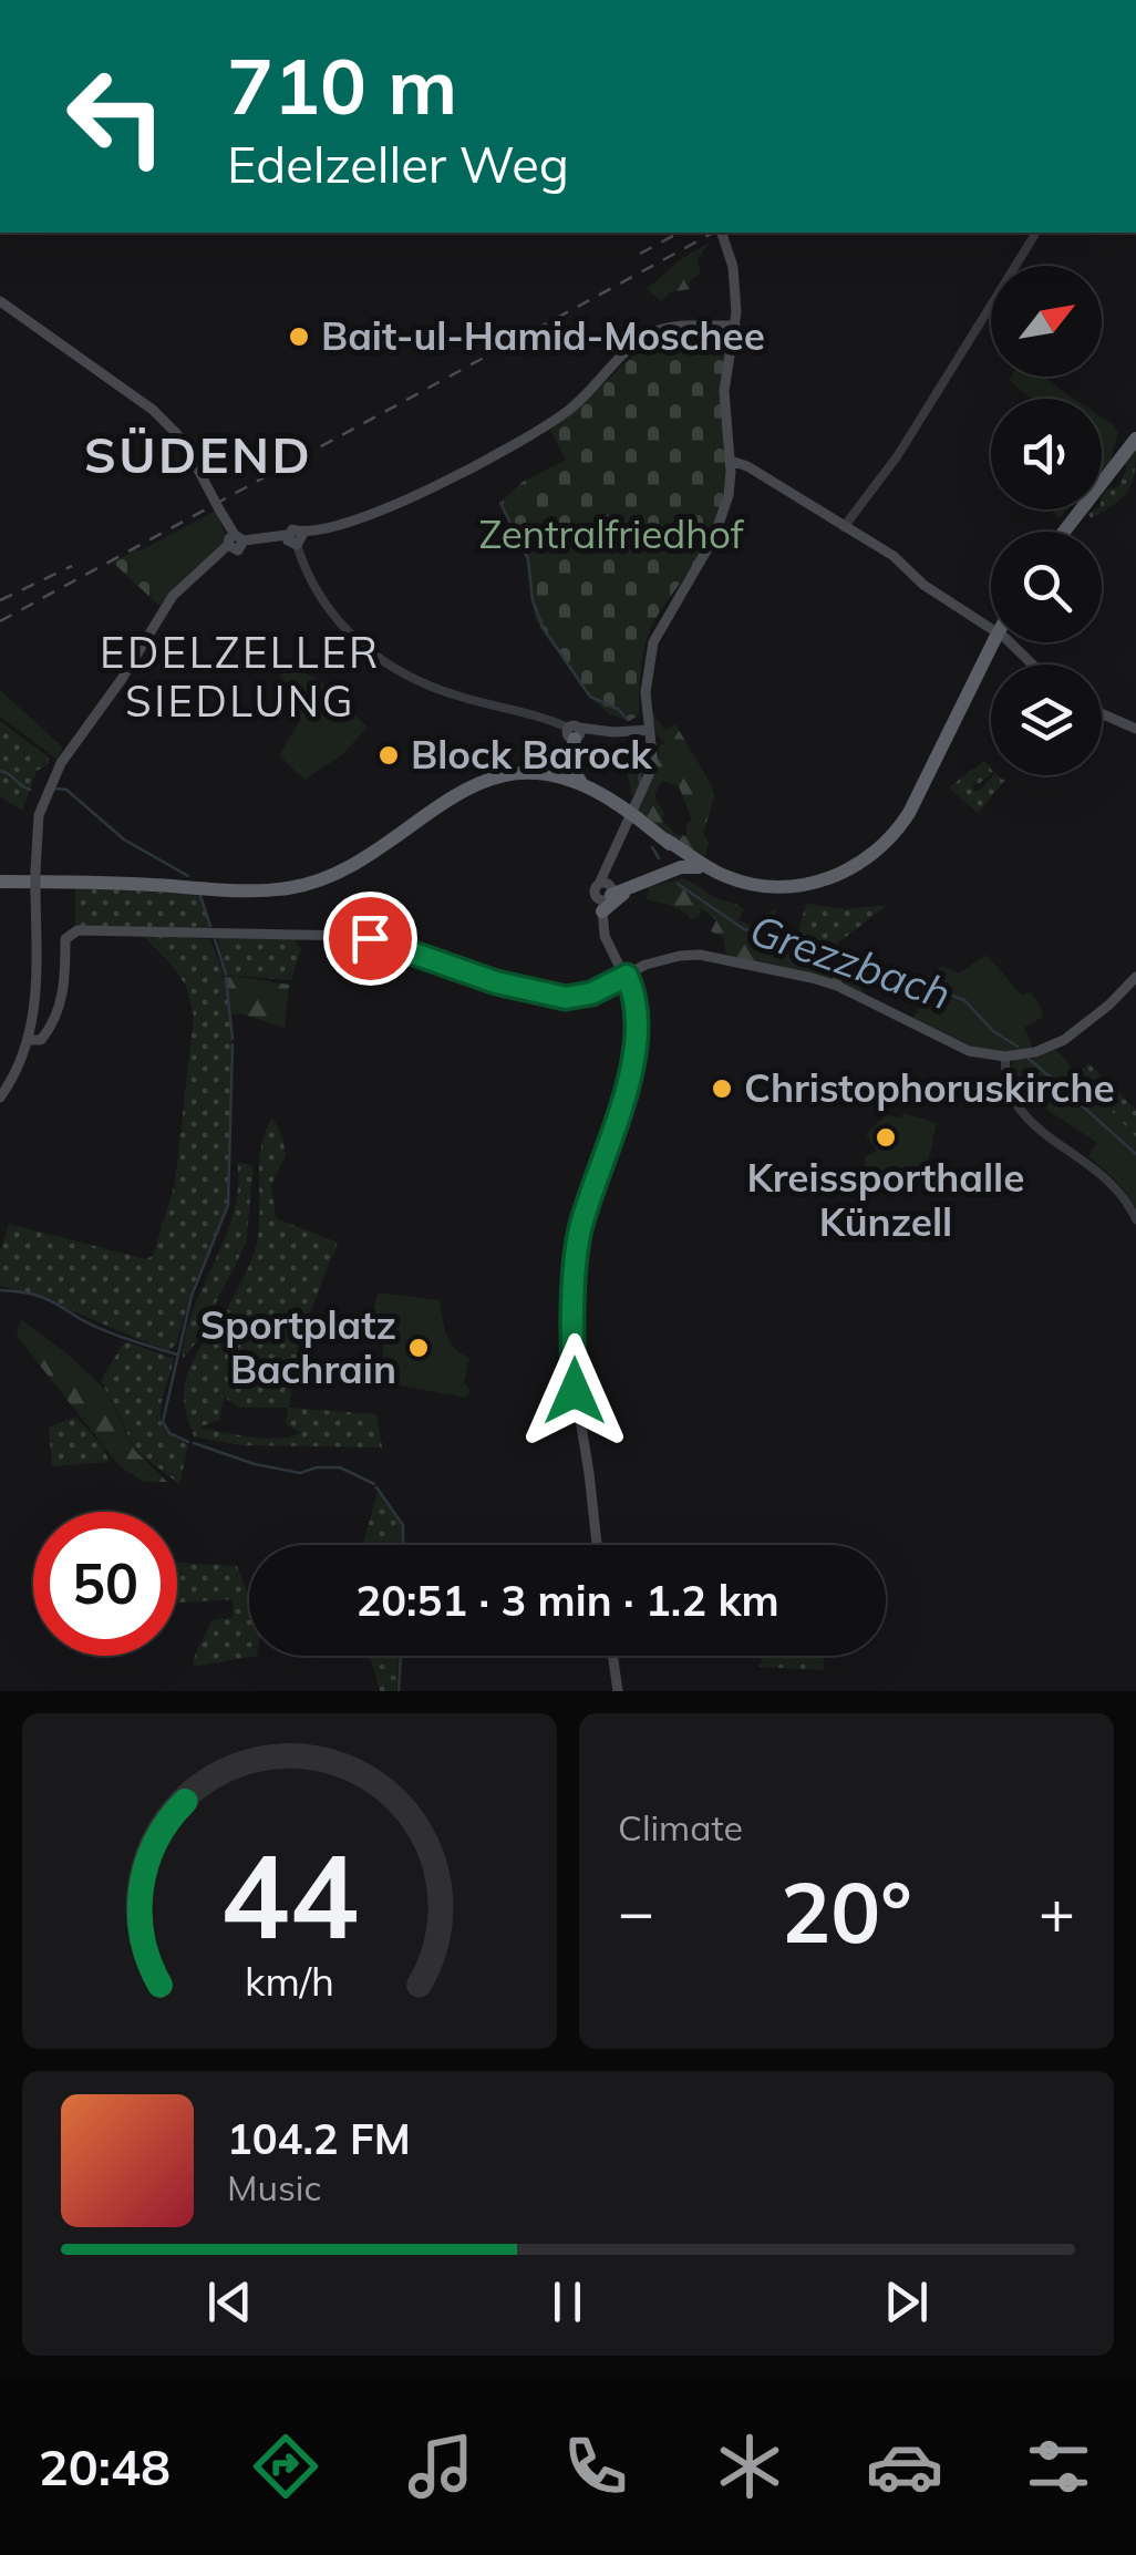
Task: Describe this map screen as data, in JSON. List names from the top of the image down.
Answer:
{
  "districts": ["SÜDEND", "EDELZELLER SIEDLUNG"],
  "water": ["Grezzbach"],
  "parks": ["Zentralfriedhof"],
  "places": [
    "Bait-ul-Hamid-Moschee",
    "Block Barock",
    "Christophoruskirche",
    "Kreissporthalle Künzell",
    "Sportplatz Bachrain"
  ],
  "north": "top right",
  "page": {
    "turn": ["710 m", "Edelzeller Weg"],
    "limit": "50",
    "trip": "20:51 · 3 min · 1.2 km",
    "tile": "Climate",
    "heat": ["−", "20°", "+"],
    "song": ["104.2 FM", "Music"],
    "tabs": "20:48",
    "gauge": ["44", "km/h"]
  }
}
